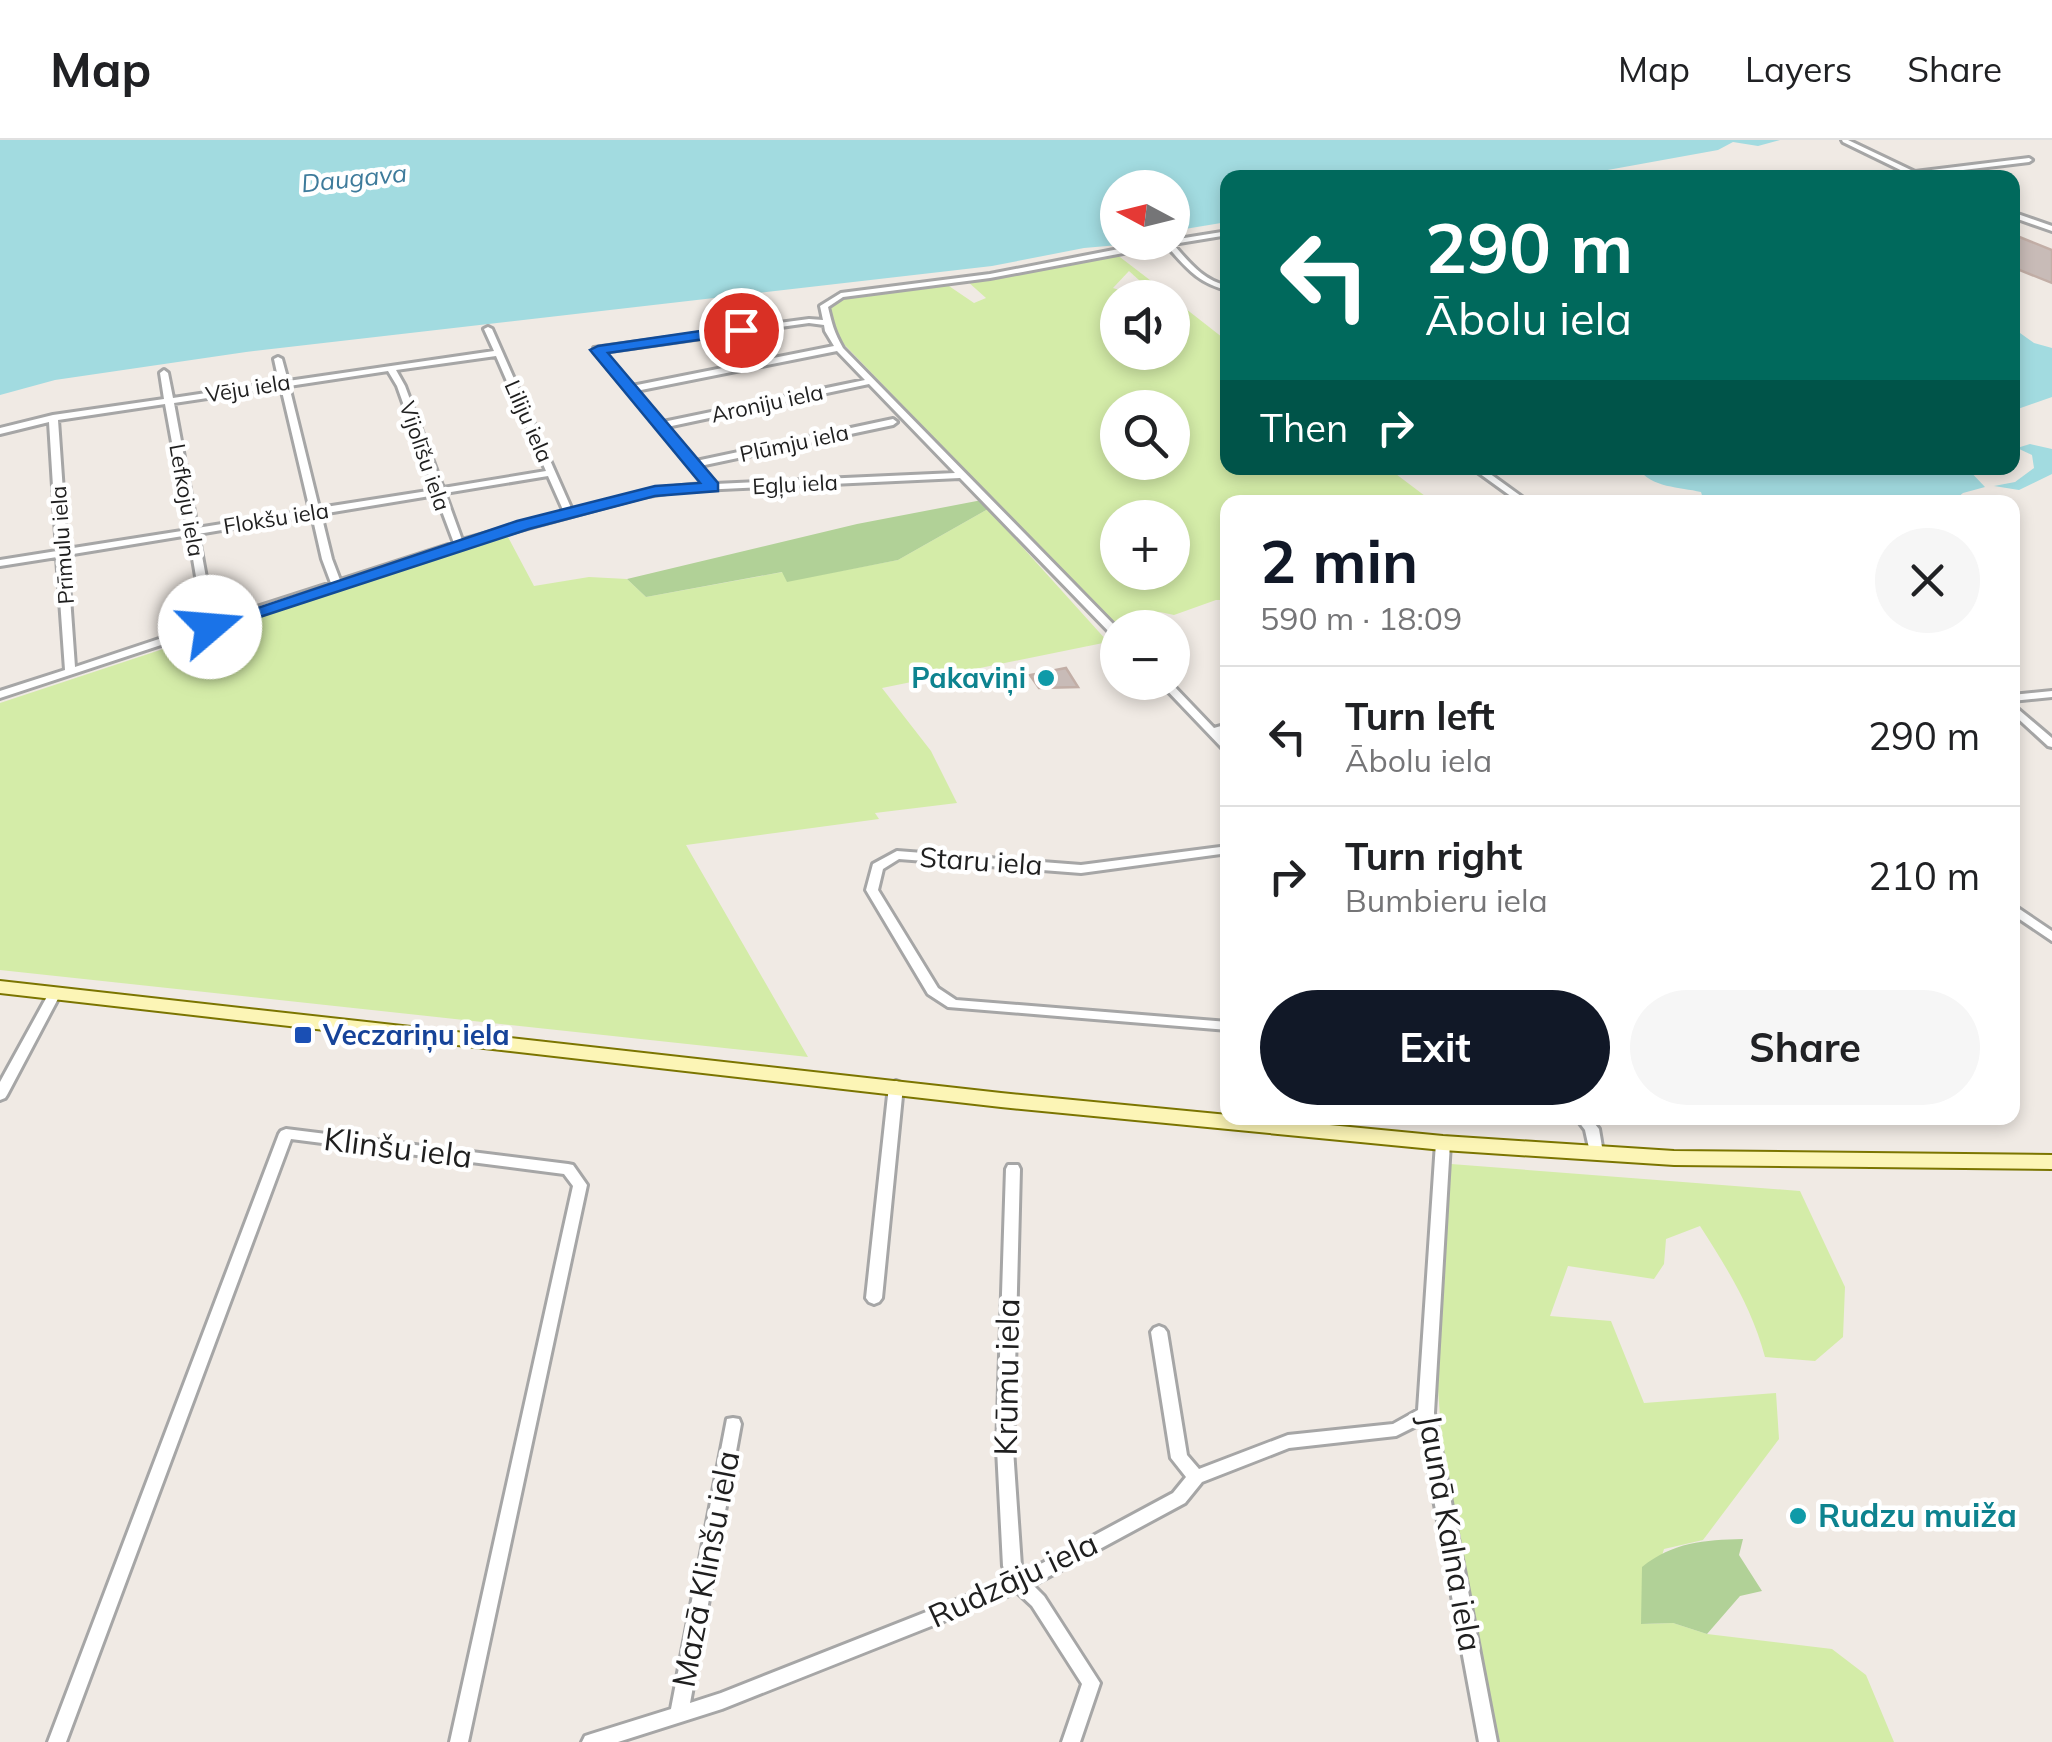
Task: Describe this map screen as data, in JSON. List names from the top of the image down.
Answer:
{
  "streets": {
    "street": [
      "Vēju iela",
      "Aroniju iela",
      "Liliju iela",
      "Plūmju iela",
      "Vijolīšu iela",
      "Egļu iela",
      "Lefkoju iela",
      "Flokšu iela",
      "Prīmulu iela",
      "Staru iela",
      "Klinšu iela",
      "Krūmu iela",
      "Jaunā Kalna iela",
      "Mazā Klinšu iela",
      "Rudzāju iela"
    ]
  },
  "crossings": [
    ["Vēju iela", "Liliju iela"],
    ["Vēju iela", "Vijolīšu iela"],
    ["Vēju iela", "Lefkoju iela"],
    ["Vēju iela", "Prīmulu iela"],
    ["Liliju iela", "Egļu iela"],
    ["Liliju iela", "Flokšu iela"],
    ["Vijolīšu iela", "Egļu iela"],
    ["Vijolīšu iela", "Flokšu iela"],
    ["Egļu iela", "Lefkoju iela"],
    ["Egļu iela", "Prīmulu iela"],
    ["Lefkoju iela", "Flokšu iela"],
    ["Flokšu iela", "Prīmulu iela"],
    ["Krūmu iela", "Rudzāju iela"],
    ["Jaunā Kalna iela", "Rudzāju iela"],
    ["Mazā Klinšu iela", "Rudzāju iela"]
  ],
  "water": ["Daugava"],
  "places": {
    "other": ["Pakaviņi", "Rudzu muiža"],
    "transit": ["Veczariņu iela"]
  },
  "north": "left",
  "page": {
    "header": "Map",
    "nav": ["Map", "Layers", "Share"],
    "map_buttons": ["+", "−"],
    "turn": ["290 m", "Ābolu iela"],
    "then": "Then",
    "heading": ["2 min", "590 m · 18:09"],
    "list": [
      {
        "name": "Turn left",
        "note": "Ābolu iela",
        "value": "290 m"
      },
      {
        "name": "Turn right",
        "note": "Bumbieru iela",
        "value": "210 m"
      }
    ],
    "buttons": ["Exit", "Share"]
  }
}
